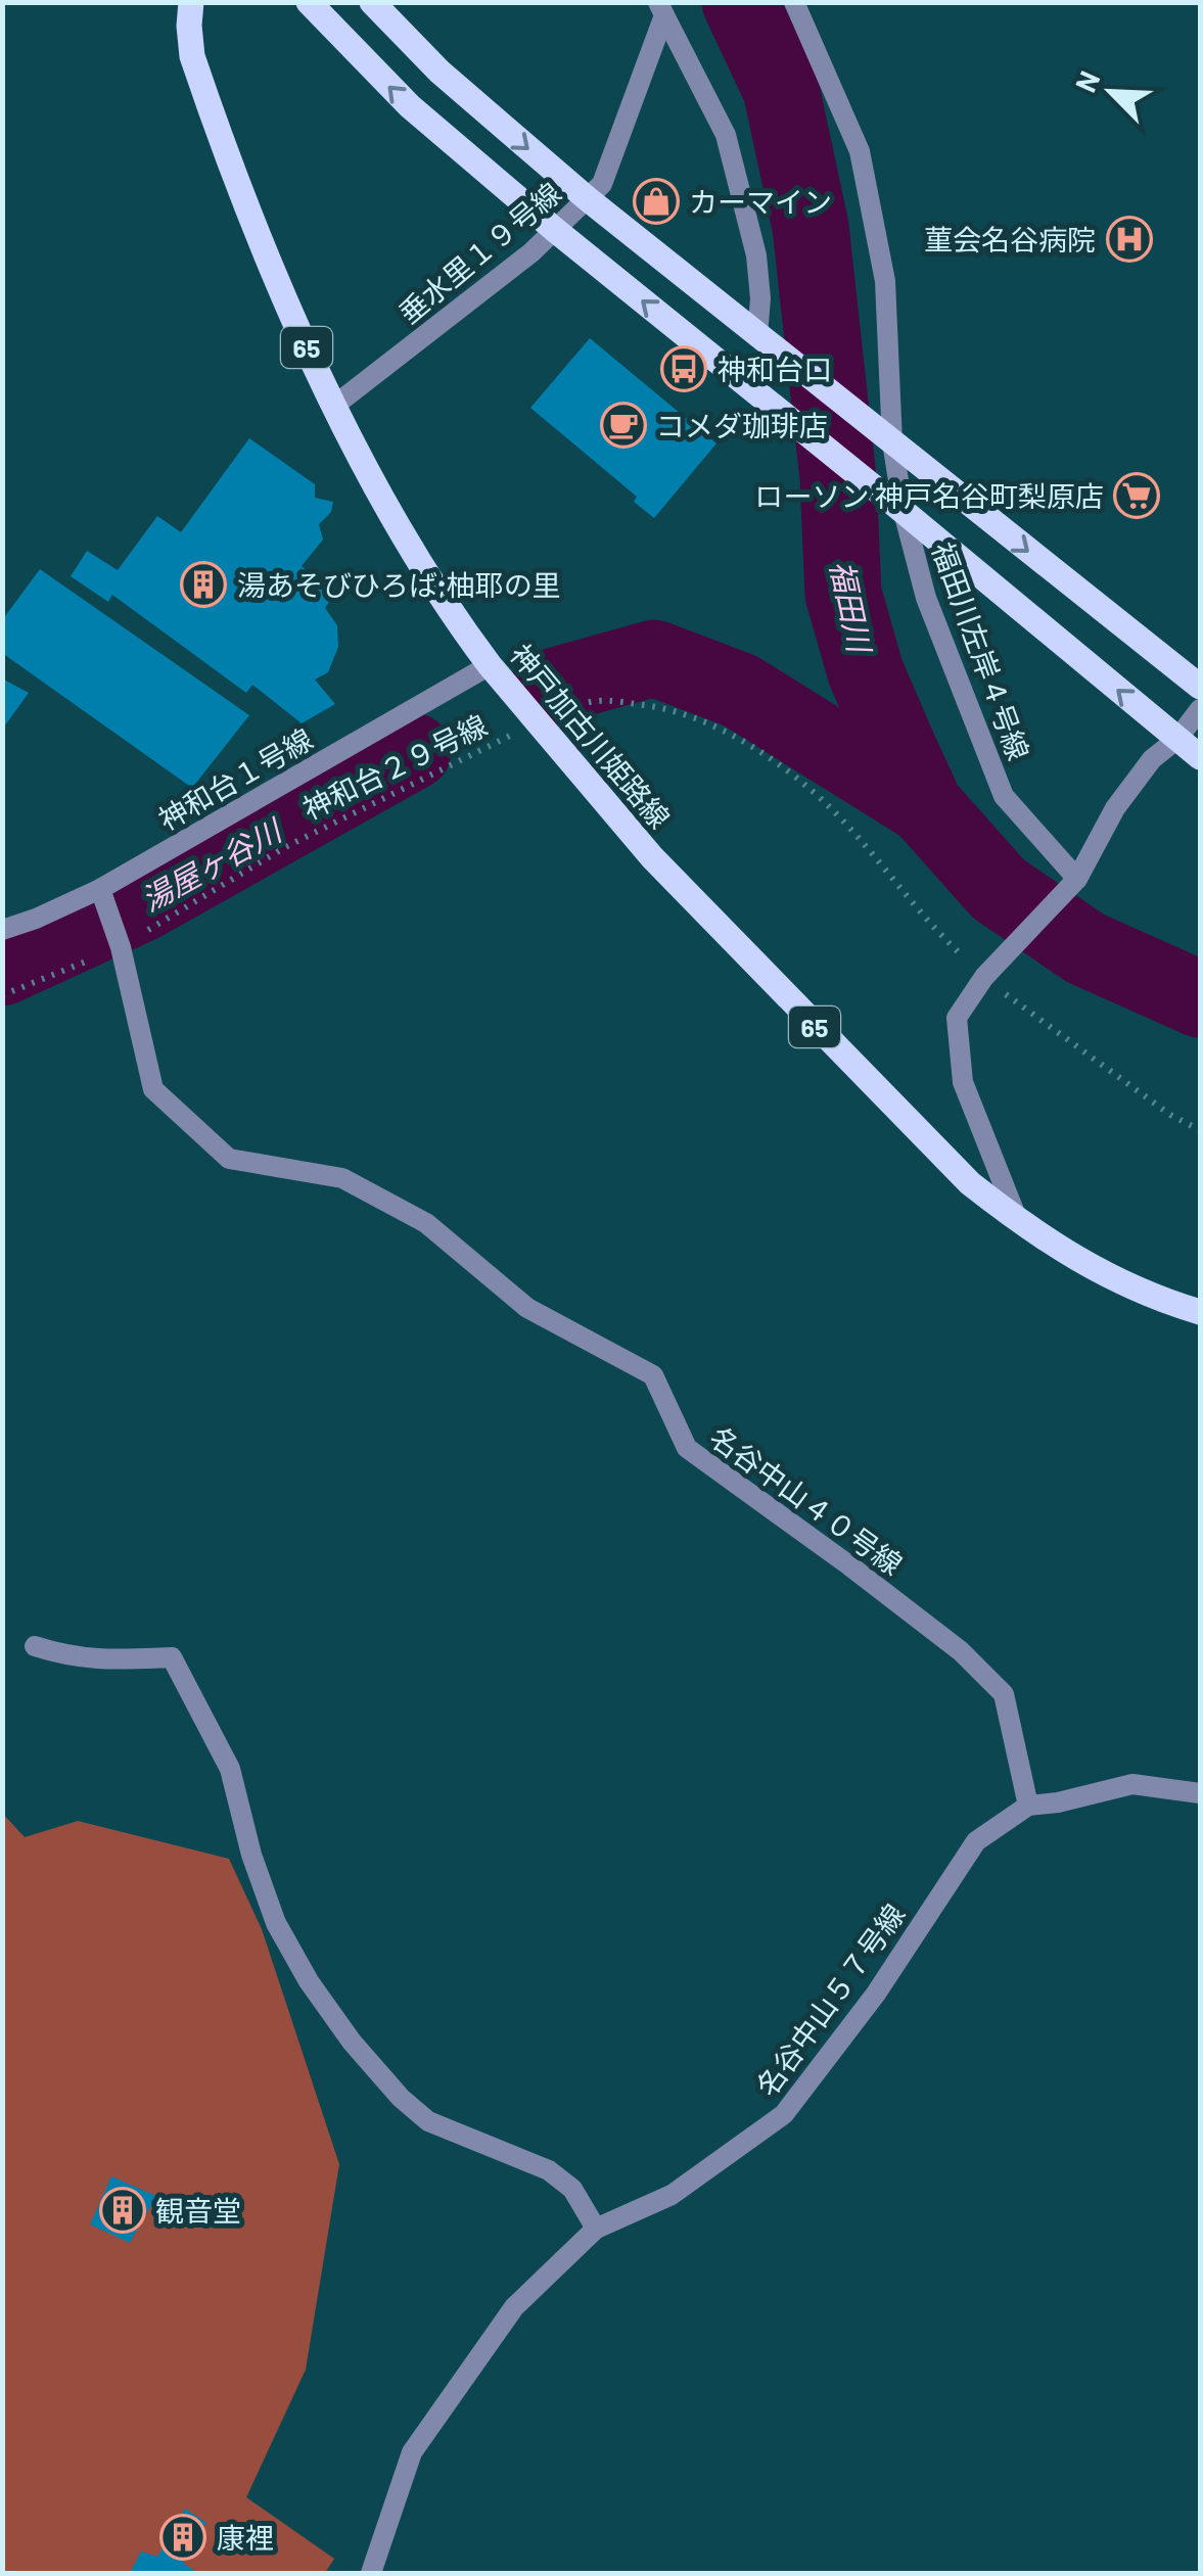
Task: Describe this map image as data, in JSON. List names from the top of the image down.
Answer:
{
  "streets": {
    "main road": ["65", "神戸加古川姫路線"],
    "street": [
      "垂水里１９号線",
      "福田川左岸４号線",
      "神和台１号線",
      "名谷中山４０号線",
      "名谷中山５７号線"
    ],
    "path": ["神和台２９号線"]
  },
  "crossings": [
    ["垂水里１９号線", "神戸加古川姫路線"],
    ["神戸加古川姫路線", "神和台２９号線"],
    ["神戸加古川姫路線", "神和台１号線"],
    ["神和台２９号線", "名谷中山４０号線"],
    ["神和台１号線", "名谷中山４０号線"],
    ["名谷中山４０号線", "名谷中山５７号線"]
  ],
  "water": ["福田川", "湯屋ヶ谷川"],
  "places": {
    "shop": ["カーマイン"],
    "hospital": ["菫会名谷病院"],
    "bus stop": ["神和台口"],
    "cafe": ["コメダ珈琲店"],
    "supermarket": ["ローソン 神戸名谷町梨原店"],
    "building": ["湯あそびひろば;柚耶の里", "観音堂", "康裡"]
  },
  "north": "top left"
}
